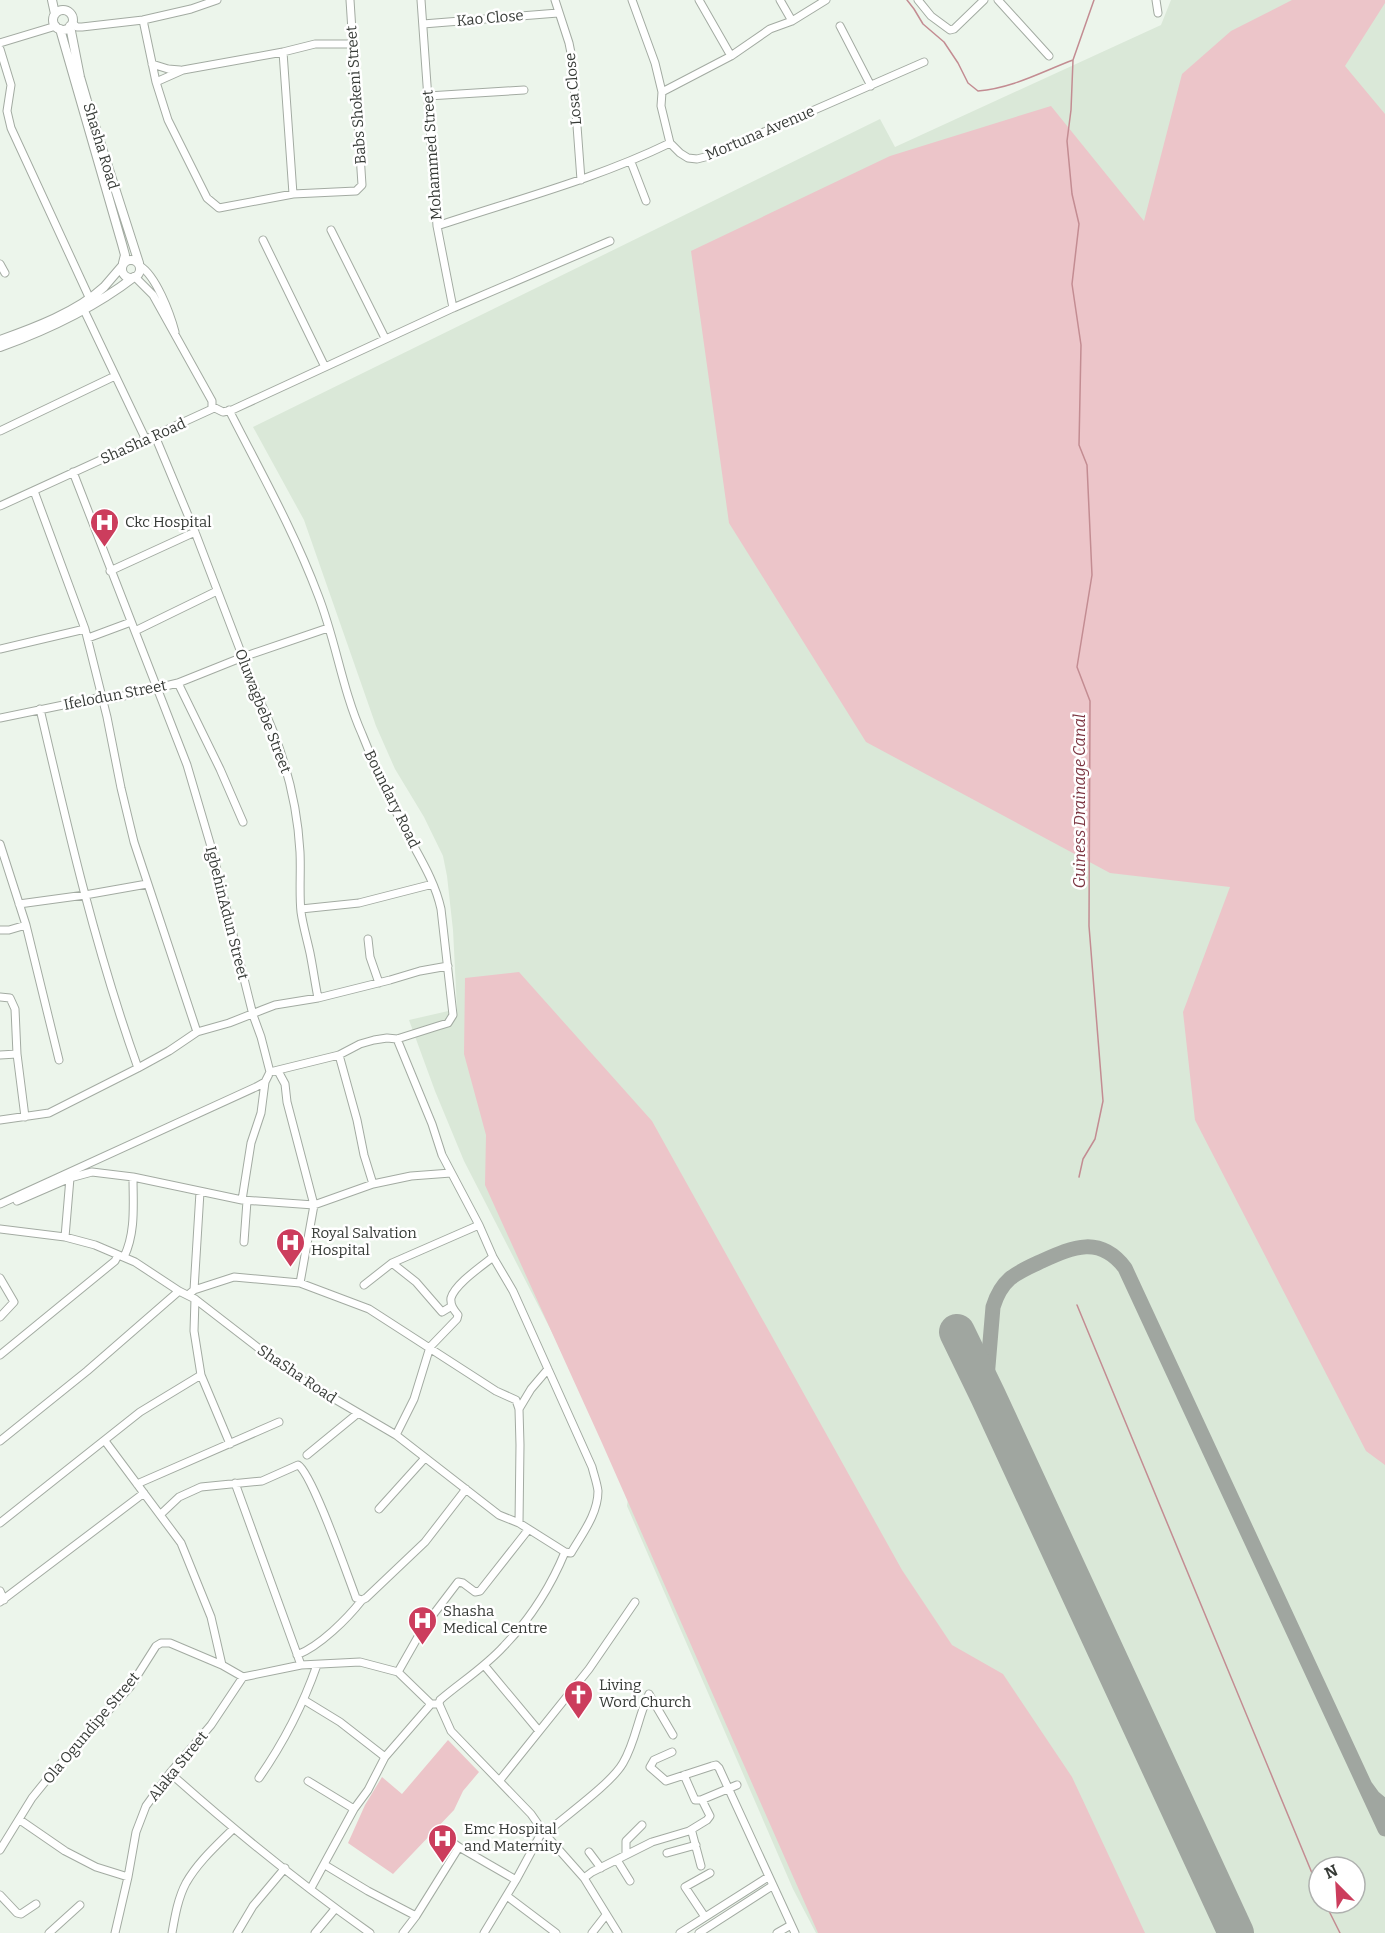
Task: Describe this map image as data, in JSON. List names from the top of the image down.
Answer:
{
  "streets": {
    "main road": ["Shasha Road"],
    "street": [
      "Kao Close",
      "Losa Close",
      "Babs Shokeni Street",
      "Mortuna Avenue",
      "Mohammed Street",
      "ShaSha Road",
      "Ifelodun Street",
      "Oluwagbebe Street",
      "Boundary Road",
      "IgbehinAdun Street",
      "Ola Ogundipe Street",
      "Alaka Street"
    ]
  },
  "crossings": [
    ["Kao Close", "Losa Close"],
    ["Kao Close", "Mohammed Street"],
    ["ShaSha Road", "Oluwagbebe Street"],
    ["ShaSha Road", "IgbehinAdun Street"],
    ["Ifelodun Street", "Oluwagbebe Street"],
    ["Ifelodun Street", "Boundary Road"],
    ["Ifelodun Street", "IgbehinAdun Street"],
    ["Boundary Road", "IgbehinAdun Street"],
    ["Ola Ogundipe Street", "Alaka Street"]
  ],
  "water": ["Guiness Drainage Canal"],
  "places": {
    "hospital": [
      "Ckc Hospital",
      "Royal Salvation Hospital",
      "Shasha Medical Centre",
      "Emc Hospital and Maternity"
    ],
    "church": ["Living Word Church"]
  },
  "north": "top left"
}
